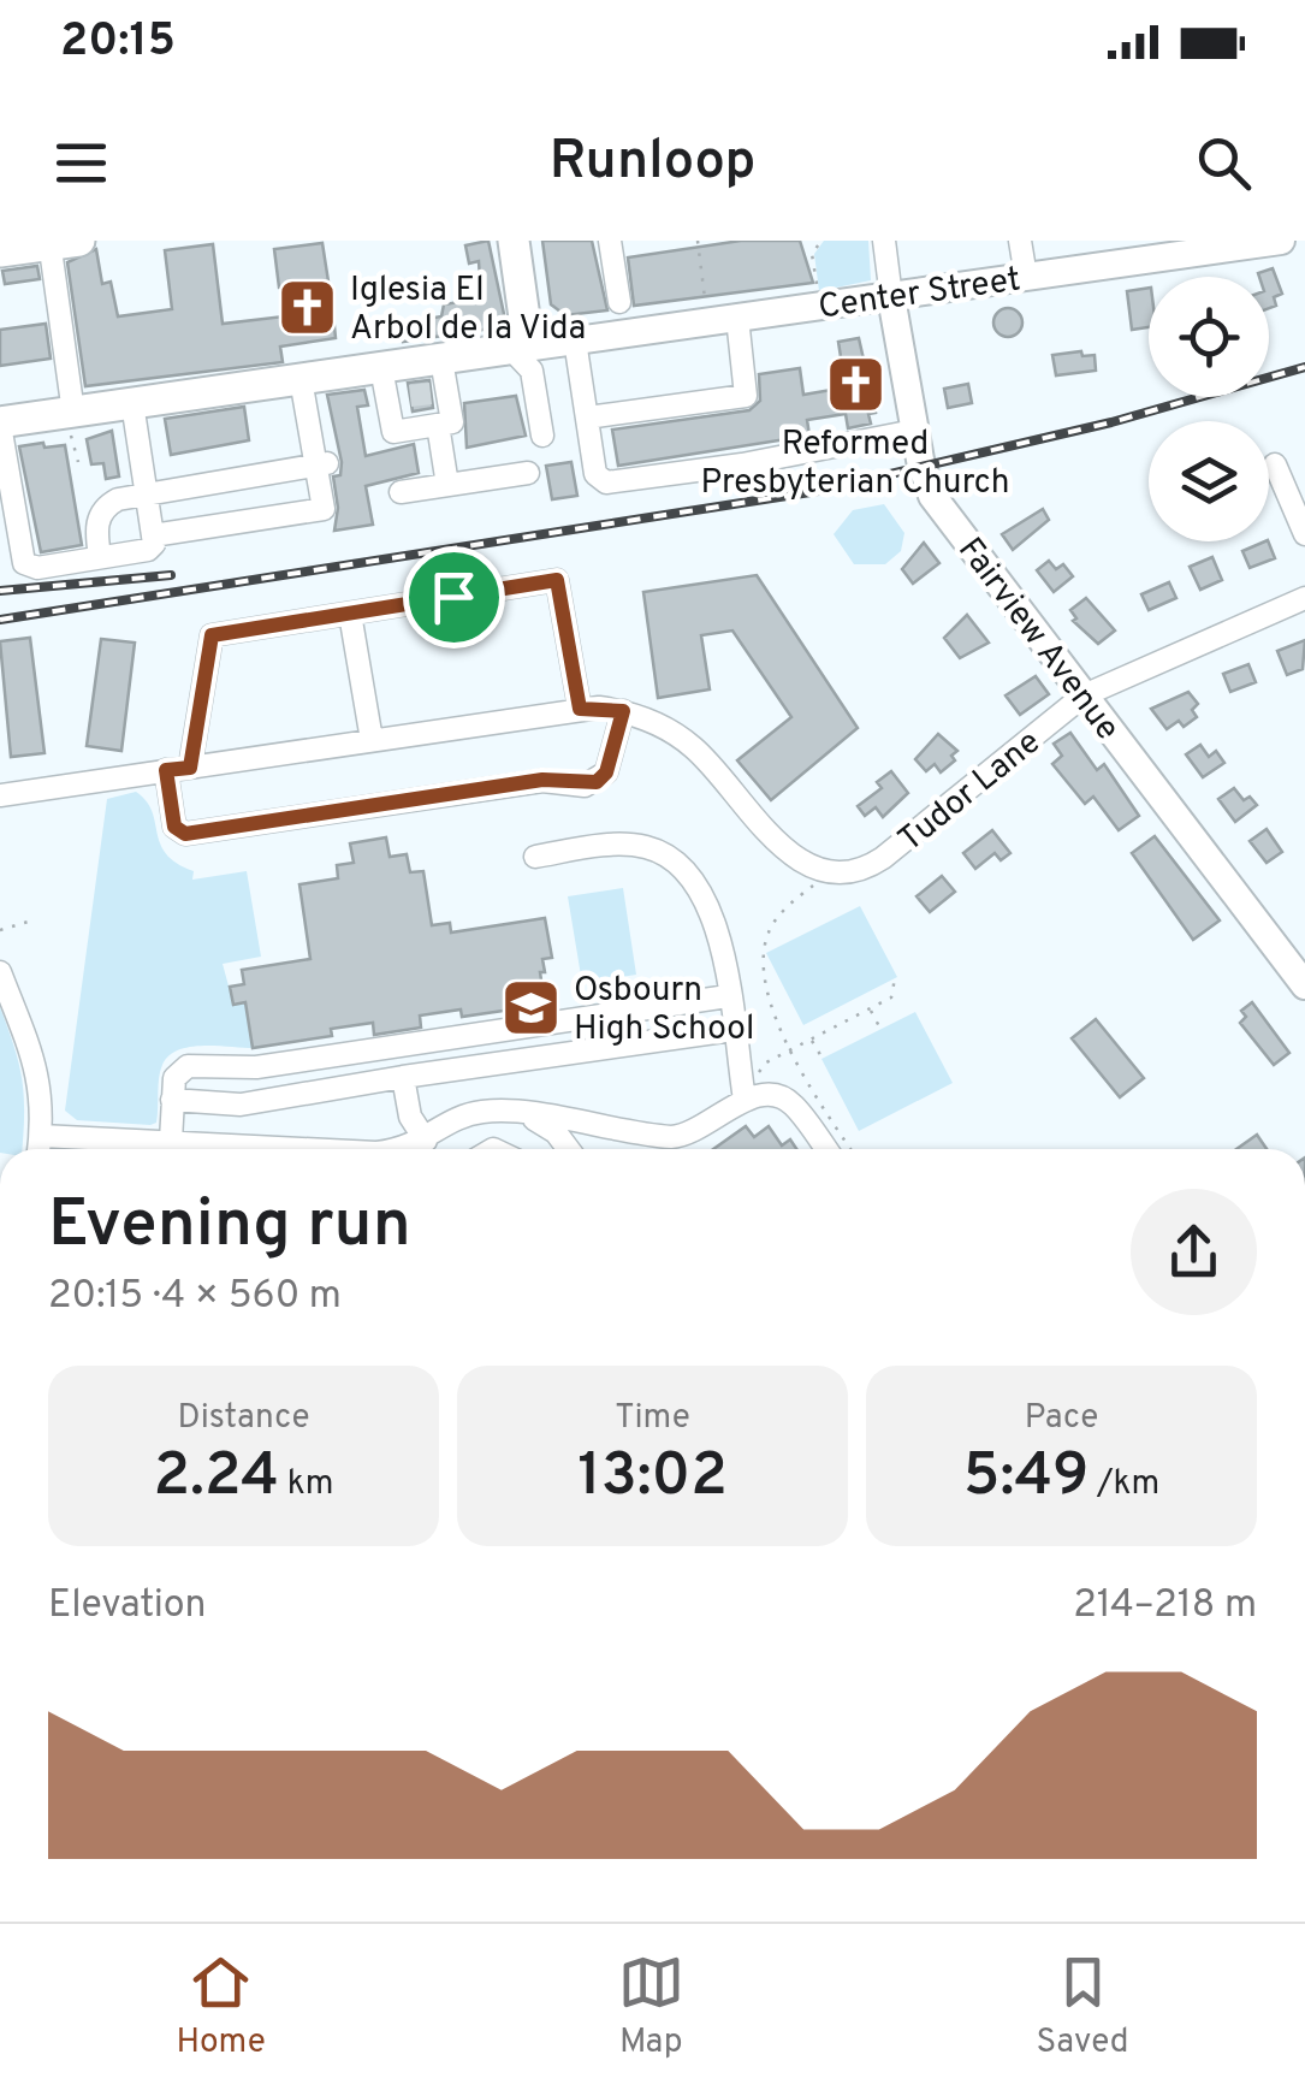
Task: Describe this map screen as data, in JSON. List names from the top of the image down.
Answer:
{
  "streets": {
    "highway": ["Center Street"],
    "main road": ["Fairview Avenue"],
    "street": ["Tudor Lane"]
  },
  "crossings": [
    ["Center Street", "Fairview Avenue"],
    ["Fairview Avenue", "Tudor Lane"]
  ],
  "places": {
    "church": ["Iglesia El Arbol de la Vida", "Reformed Presbyterian Church"],
    "school or university": ["Osbourn High School"]
  },
  "page": {
    "status": "20:15",
    "header": "Runloop",
    "heading": ["Evening run", "20:15 · 4 × 560 m"],
    "stats": [
      ["Distance", "2.24 km"],
      ["Time", "13:02"],
      ["Pace", "5:49 /km"]
    ],
    "chart": ["Elevation", "214–218 m"],
    "tabs": ["Home", "Map", "Saved"]
  }
}
